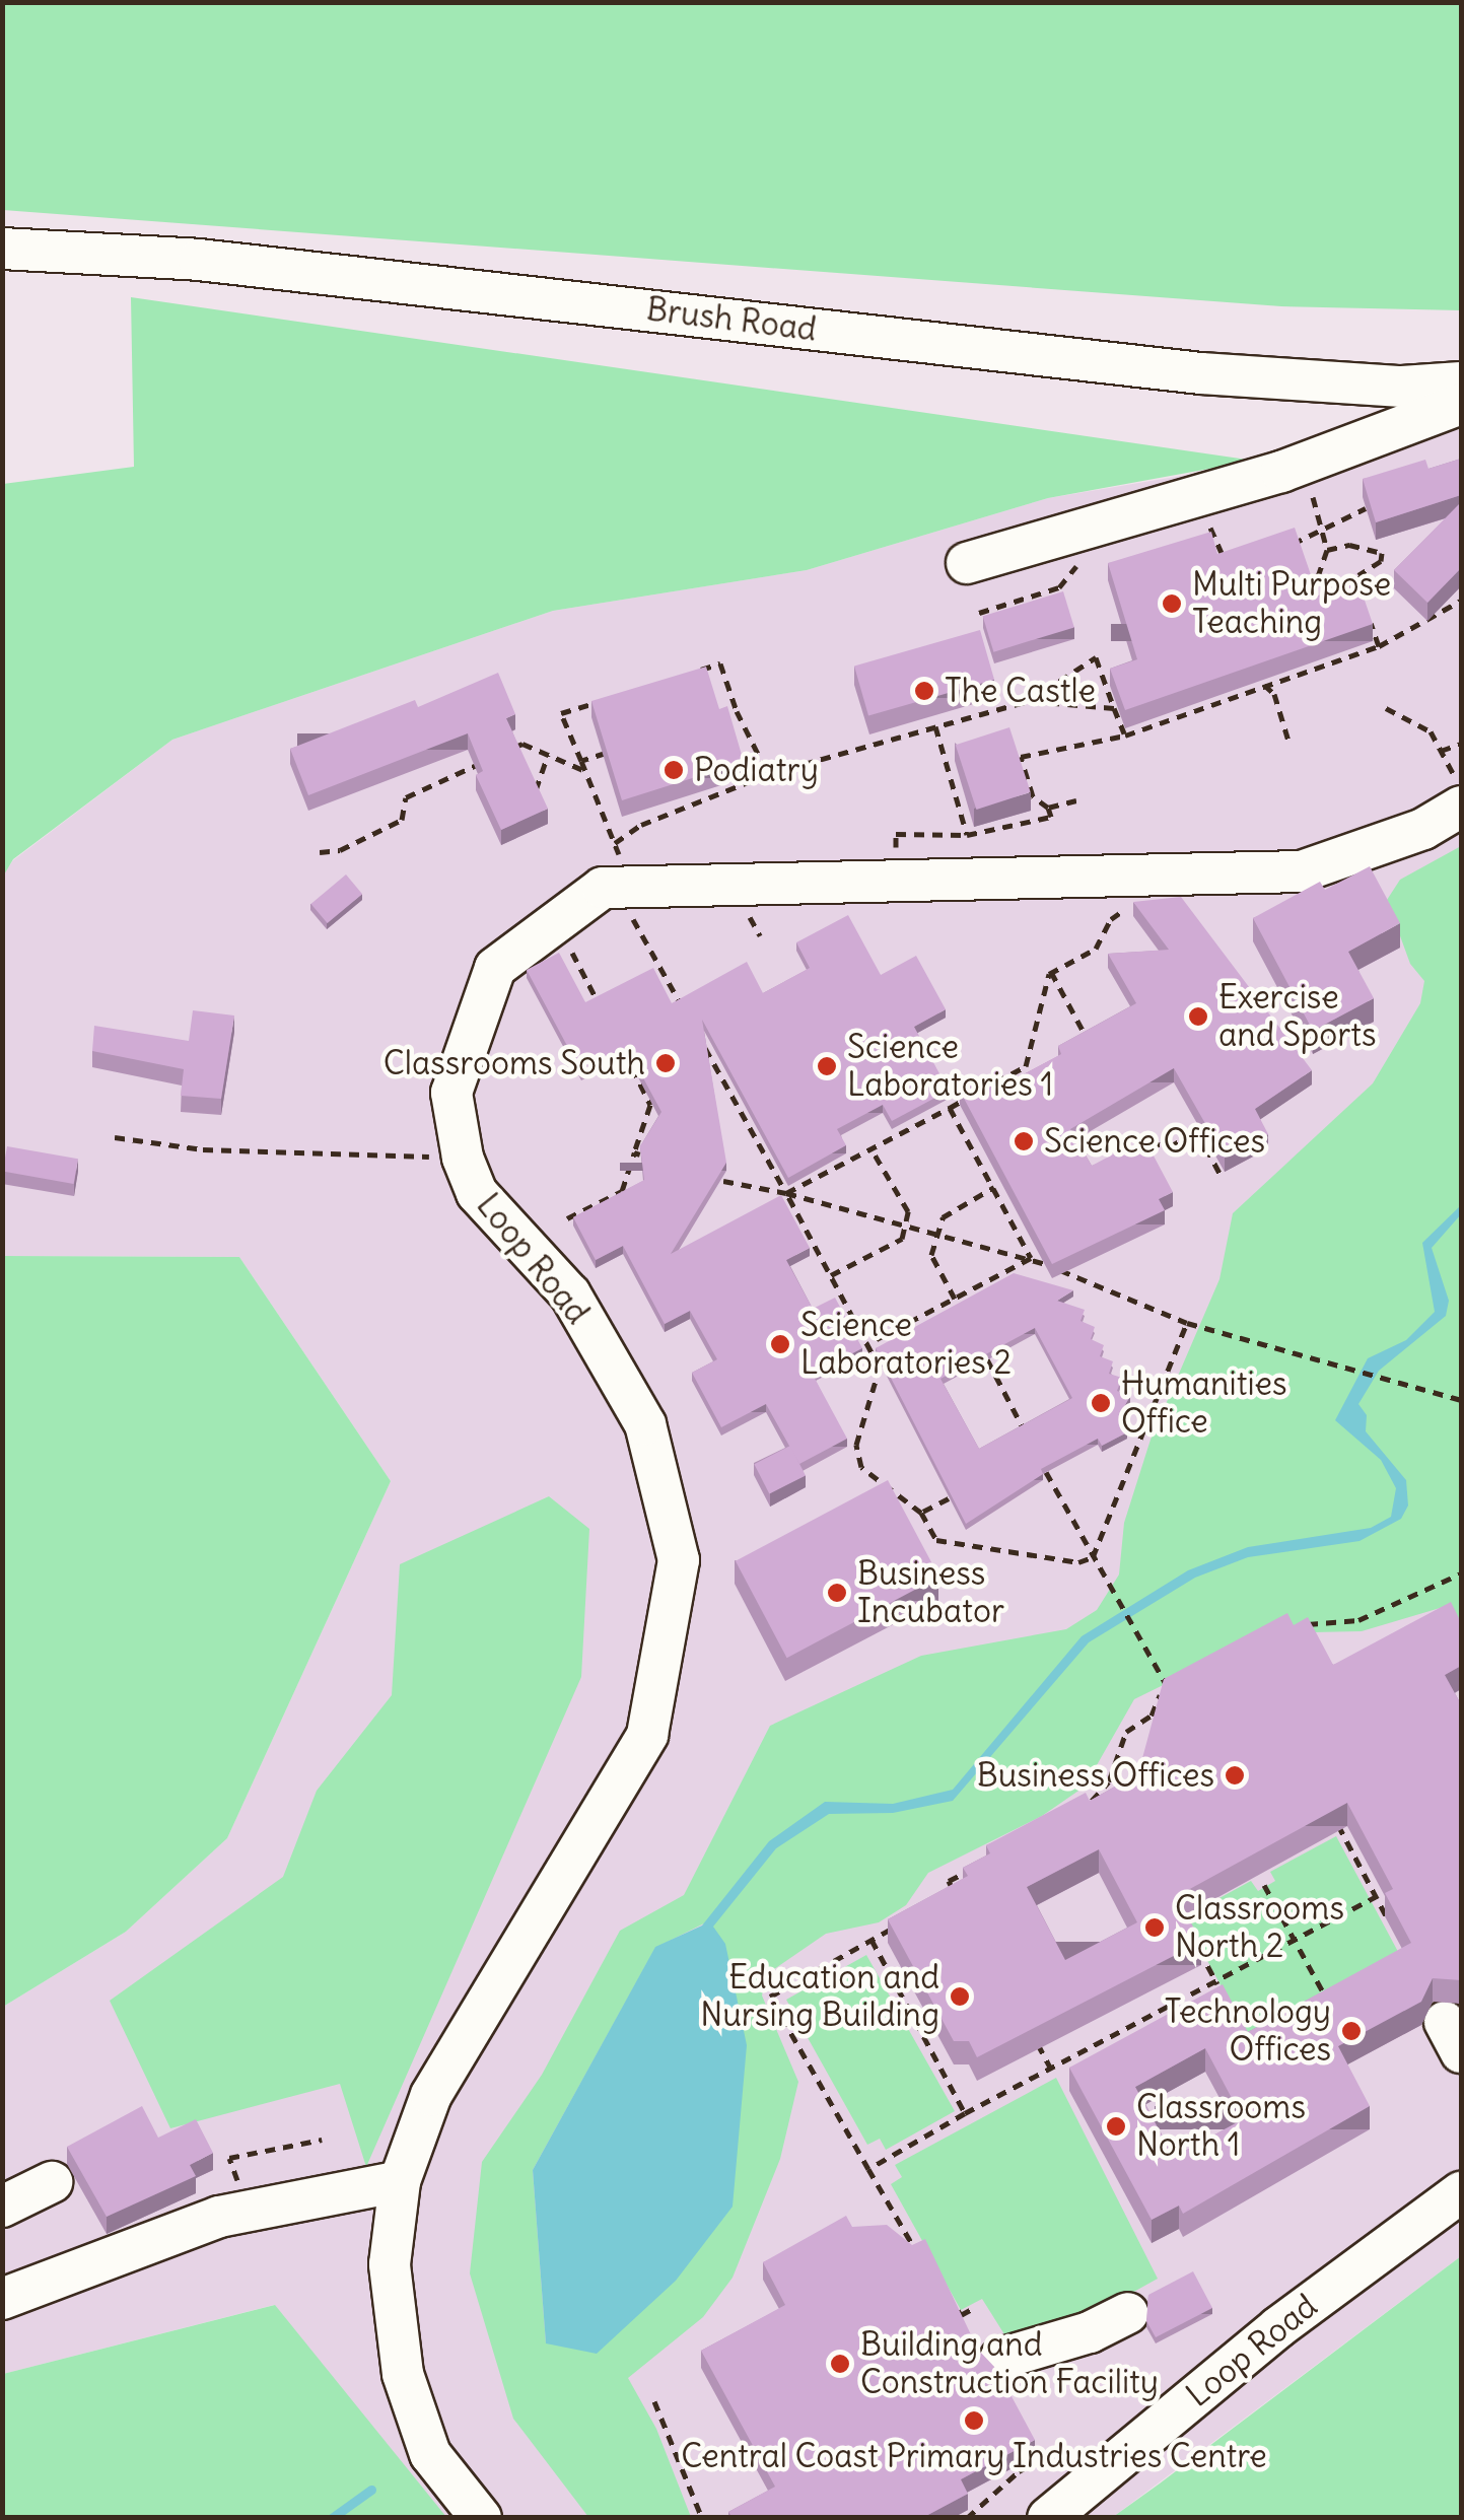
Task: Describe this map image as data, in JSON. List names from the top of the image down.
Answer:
{
  "streets": {
    "street": ["Brush Road", "Loop Road"]
  },
  "places": [
    "Multi Purpose Teaching",
    "The Castle",
    "Podiatry",
    "Exercise and Sports",
    "Classrooms South",
    "Science Laboratories 1",
    "Science Offices",
    "Science Laboratories 2",
    "Humanities Office",
    "Business Incubator",
    "Business Offices",
    "Classrooms North 2",
    "Education and Nursing Building",
    "Technology Offices",
    "Classrooms North 1",
    "Building and Construction Facility",
    "Central Coast Primary Industries Centre"
  ]
}
